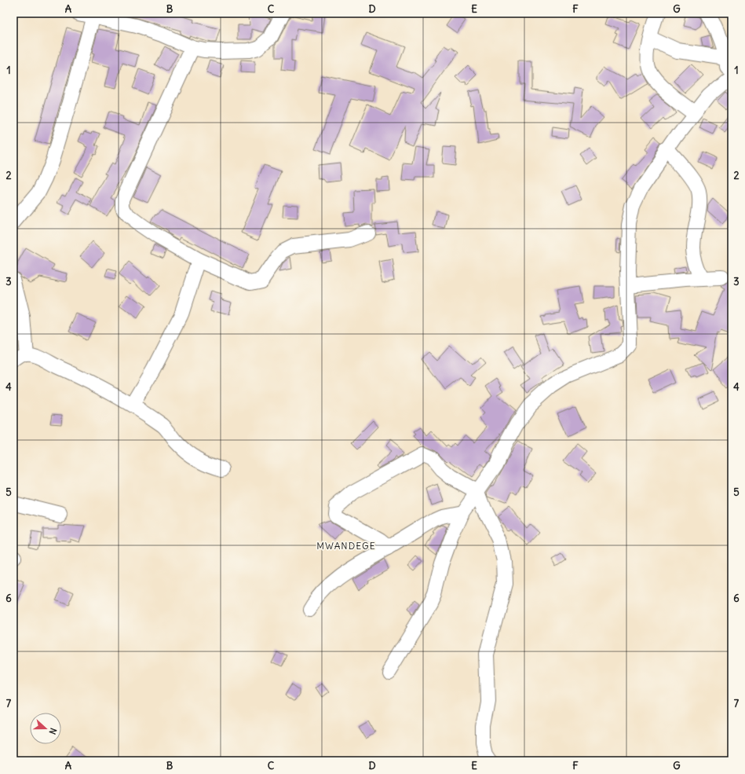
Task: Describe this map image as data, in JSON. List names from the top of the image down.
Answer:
{
  "districts": ["MWANDEGE"],
  "north": "right",
  "grid": {
    "columns": [
      "A",
      "B",
      "C",
      "D",
      "E",
      "F",
      "G"
    ],
    "rows": [
      "1",
      "2",
      "3",
      "4",
      "5",
      "6",
      "7"
    ]
  }
}
